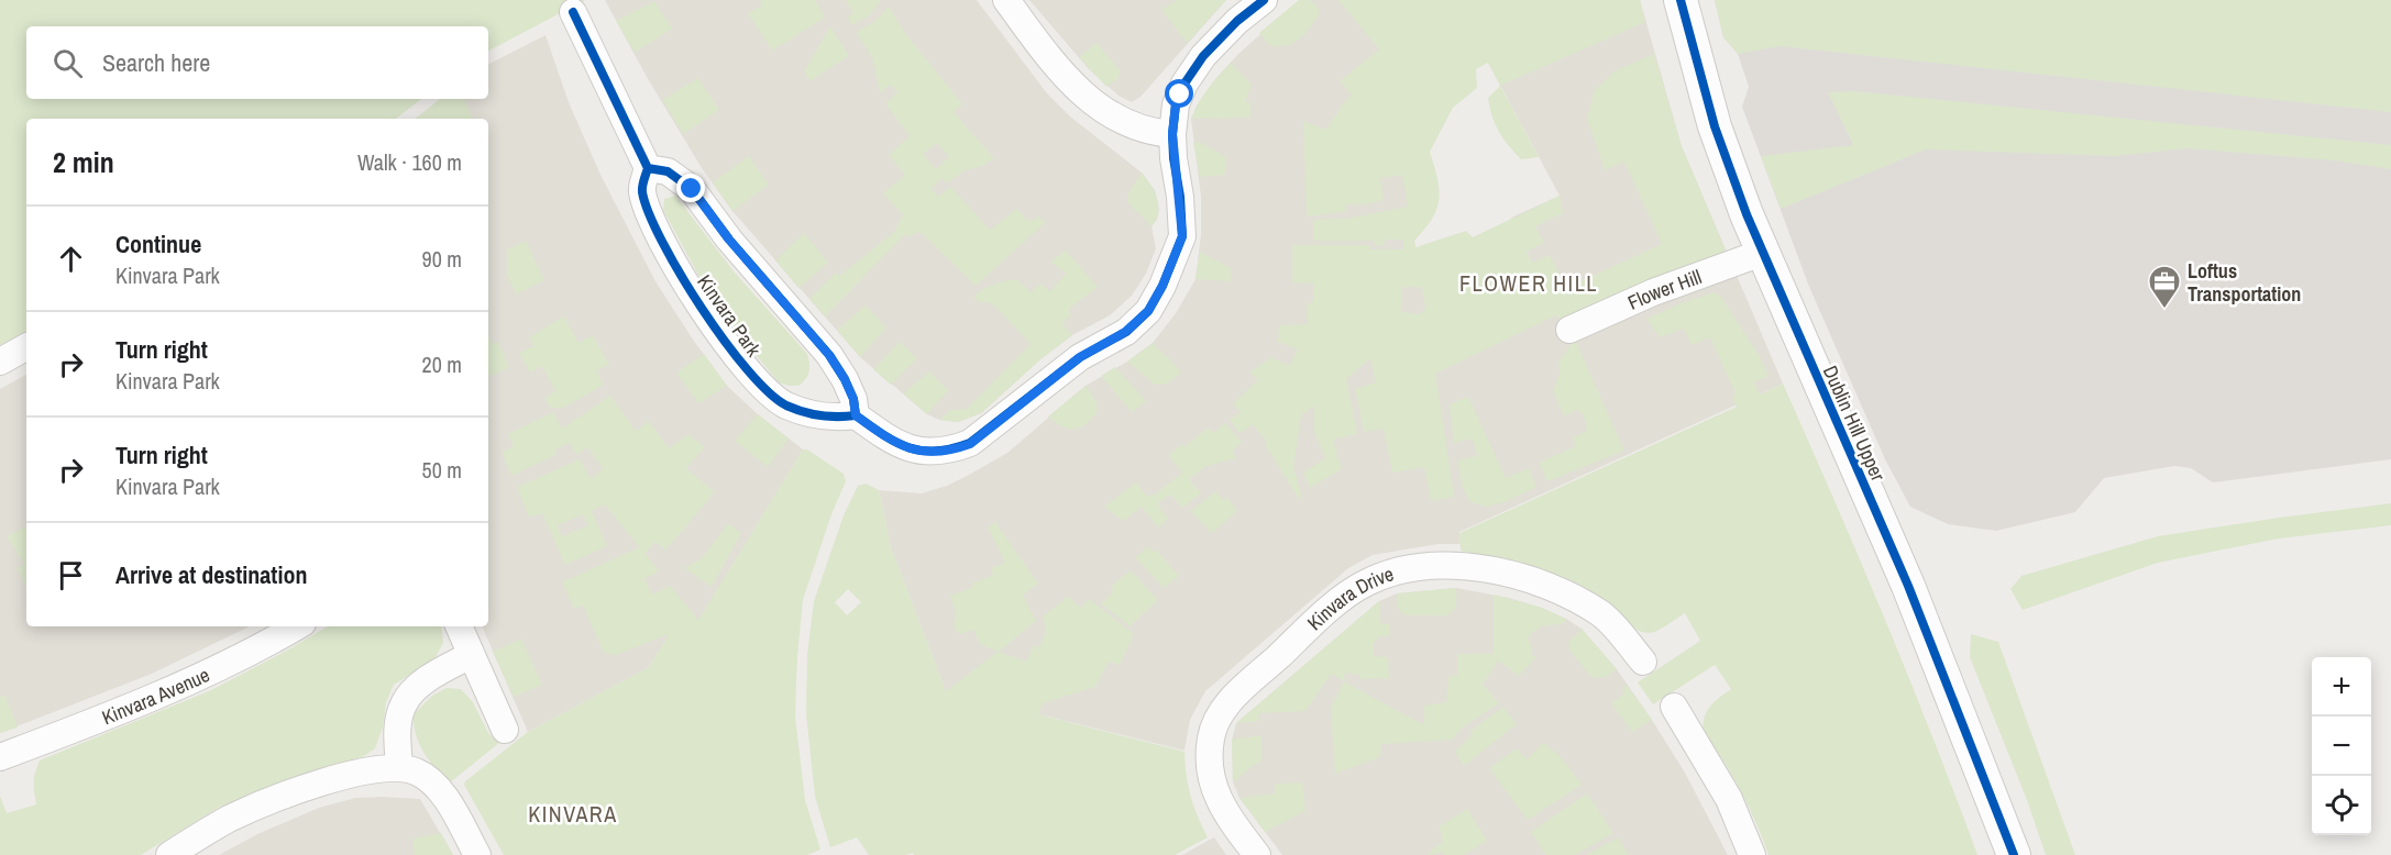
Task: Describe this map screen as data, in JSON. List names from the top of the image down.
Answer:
{
  "streets": {
    "street": [
      "Flower Hill",
      "Kinvara Park",
      "Dublin Hill Upper",
      "Kinvara Drive",
      "Kinvara Avenue"
    ]
  },
  "crossings": [
    ["Flower Hill", "Dublin Hill Upper"]
  ],
  "districts": ["FLOWER HILL", "KINVARA"],
  "places": {
    "office": ["Loftus Transportation"]
  },
  "page": {
    "search": "Search here",
    "heading": ["2 min", "Walk · 160 m"],
    "list": [
      ["Continue", "Kinvara Park", "90 m"],
      ["Turn right", "Kinvara Park", "20 m"],
      ["Turn right", "Kinvara Park", "50 m"],
      "Arrive at destination"
    ],
    "map_buttons": ["+", "−"]
  }
}
